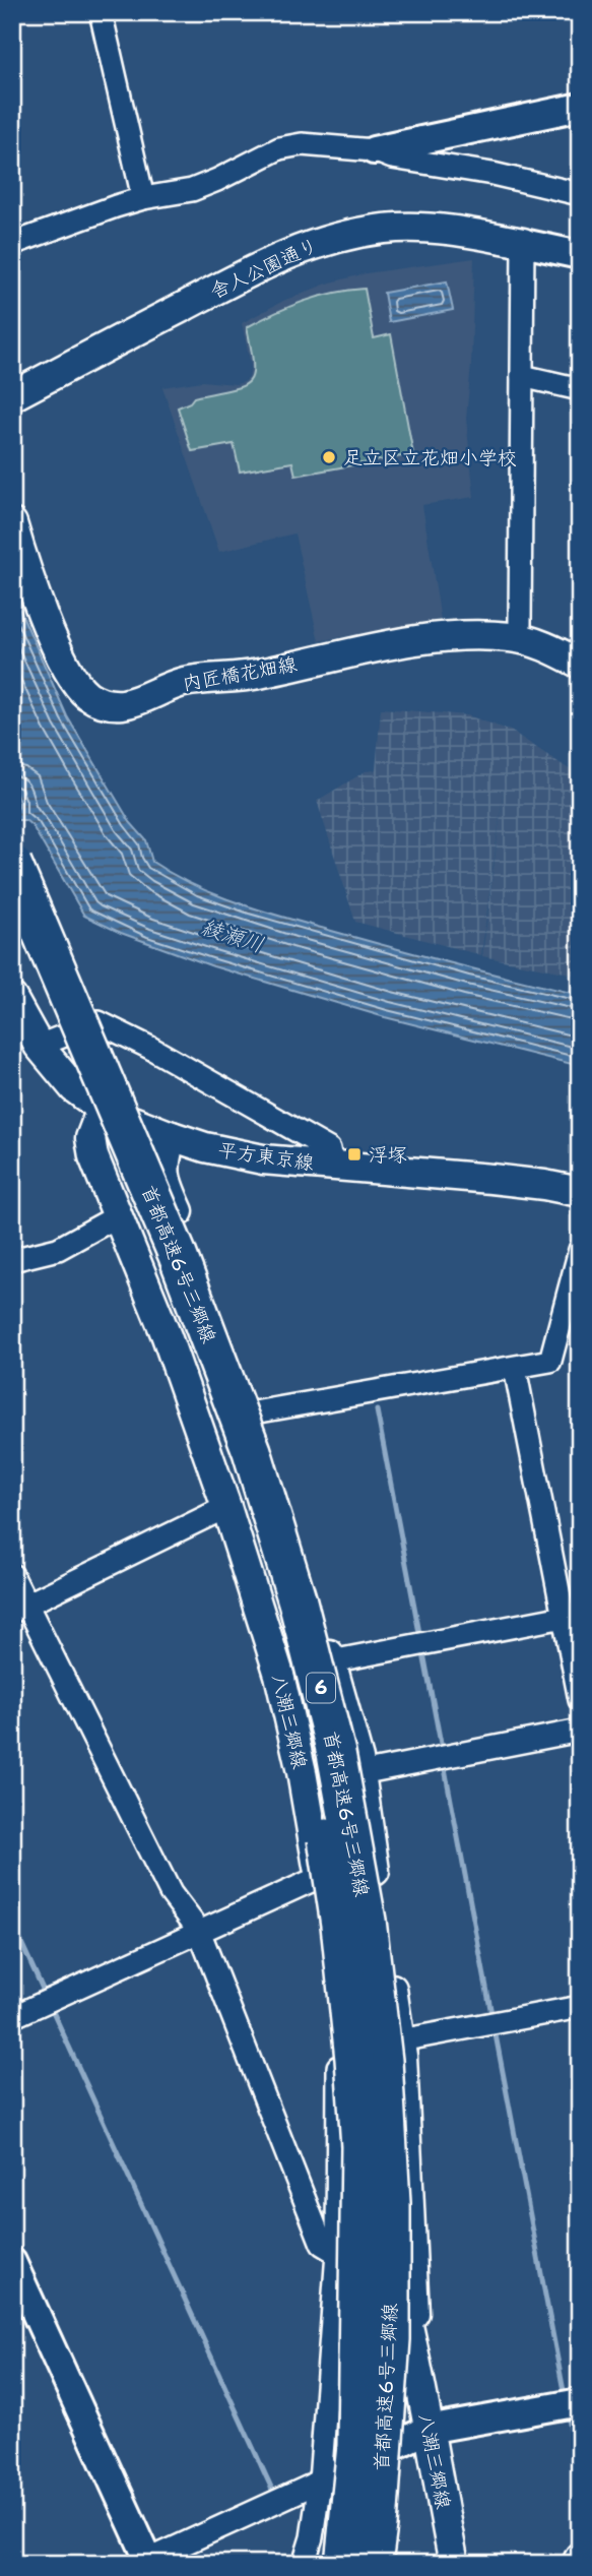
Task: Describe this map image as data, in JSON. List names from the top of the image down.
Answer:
{
  "streets": {
    "highway": ["首都高速6号三郷線", "6"],
    "main road": [
      "舎人公園通り",
      "内匠橋花畑線",
      "平方東京線",
      "八潮三郷線"
    ]
  },
  "crossings": [
    ["平方東京線", "八潮三郷線"],
    ["首都高速6号三郷線", "八潮三郷線"]
  ],
  "water": ["綾瀬川"],
  "places": {
    "other": ["足立区立花畑小学校"],
    "transit": ["浮塚"]
  }
}
